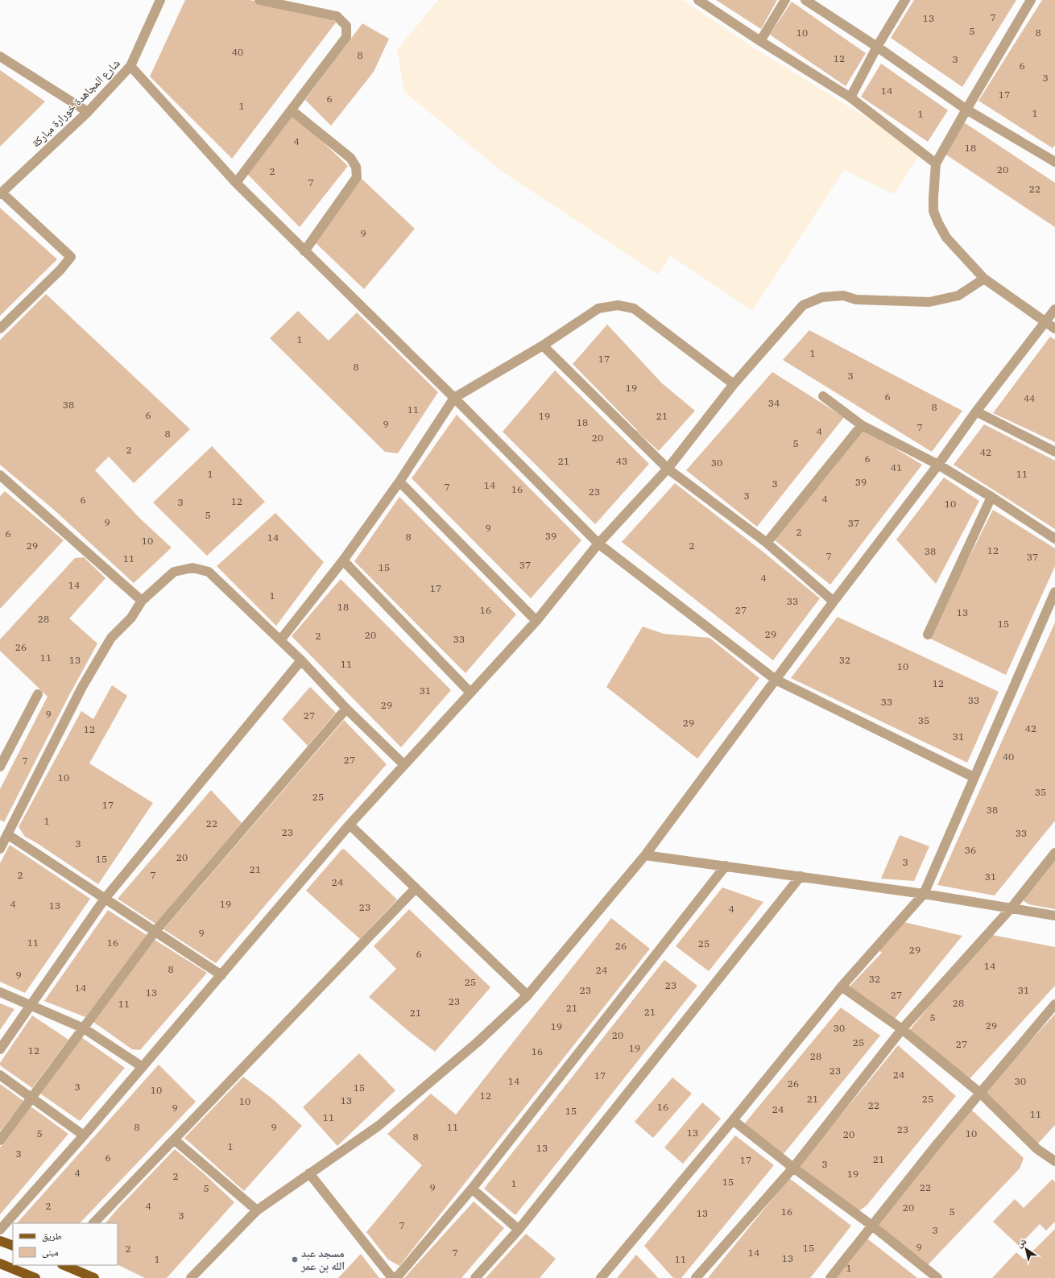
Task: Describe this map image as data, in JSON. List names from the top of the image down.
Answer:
{
  "streets": {
    "street": ["شارع المجاهدة خورارة مباركة"]
  },
  "places": ["مسجد عبد الله بن عمر"],
  "house_numbers": [
    "7",
    "13",
    "5",
    "10",
    "8",
    "40",
    "8",
    "12",
    "3",
    "6",
    "3",
    "14",
    "17",
    "6",
    "1",
    "1",
    "1",
    "4",
    "18",
    "20",
    "2",
    "7",
    "22",
    "9",
    "1",
    "1",
    "17",
    "8",
    "3",
    "19",
    "6",
    "44",
    "34",
    "38",
    "8",
    "11",
    "6",
    "19",
    "21",
    "18",
    "9",
    "7",
    "4",
    "8",
    "20",
    "5",
    "2",
    "42",
    "6",
    "21",
    "43",
    "30",
    "41",
    "1",
    "11",
    "39",
    "3",
    "14",
    "7",
    "16",
    "23",
    "3",
    "4",
    "6",
    "12",
    "3",
    "10",
    "5",
    "9",
    "37",
    "9",
    "2",
    "6",
    "39",
    "8",
    "14",
    "10",
    "29",
    "2",
    "12",
    "38",
    "7",
    "37",
    "11",
    "37",
    "15",
    "4",
    "14",
    "17",
    "1",
    "33",
    "18",
    "16",
    "27",
    "13",
    "28",
    "15",
    "29",
    "20",
    "2",
    "33",
    "26",
    "11",
    "13",
    "32",
    "11",
    "10",
    "12",
    "31",
    "33",
    "33",
    "29",
    "9",
    "27",
    "35",
    "29",
    "42",
    "12",
    "31",
    "40",
    "27",
    "7",
    "10",
    "35",
    "25",
    "17",
    "38",
    "1",
    "22",
    "23",
    "33",
    "3",
    "36",
    "20",
    "15",
    "3",
    "21",
    "2",
    "7",
    "31",
    "24",
    "4",
    "19",
    "13",
    "23",
    "4",
    "9",
    "11",
    "16",
    "25",
    "26",
    "29",
    "6",
    "14",
    "8",
    "24",
    "9",
    "32",
    "25",
    "23",
    "14",
    "23",
    "31",
    "13",
    "27",
    "23",
    "28",
    "11",
    "21",
    "21",
    "21",
    "5",
    "29",
    "19",
    "30",
    "20",
    "25",
    "27",
    "19",
    "12",
    "16",
    "28",
    "23",
    "24",
    "17",
    "14",
    "30",
    "26",
    "3",
    "15",
    "10",
    "12",
    "21",
    "25",
    "13",
    "10",
    "22",
    "16",
    "9",
    "24",
    "15",
    "11",
    "11",
    "8",
    "9",
    "11",
    "23",
    "13",
    "5",
    "10",
    "20",
    "8",
    "1",
    "13",
    "3",
    "6",
    "21",
    "17",
    "3",
    "4",
    "19",
    "2",
    "15",
    "1",
    "9",
    "22",
    "5",
    "2",
    "4",
    "20",
    "16",
    "5",
    "13",
    "3",
    "7",
    "3",
    "9",
    "15",
    "2",
    "7",
    "14",
    "13",
    "1",
    "11",
    "1"
  ],
  "legend": ["طريق", "مبنى"],
  "north": "top left"
}
